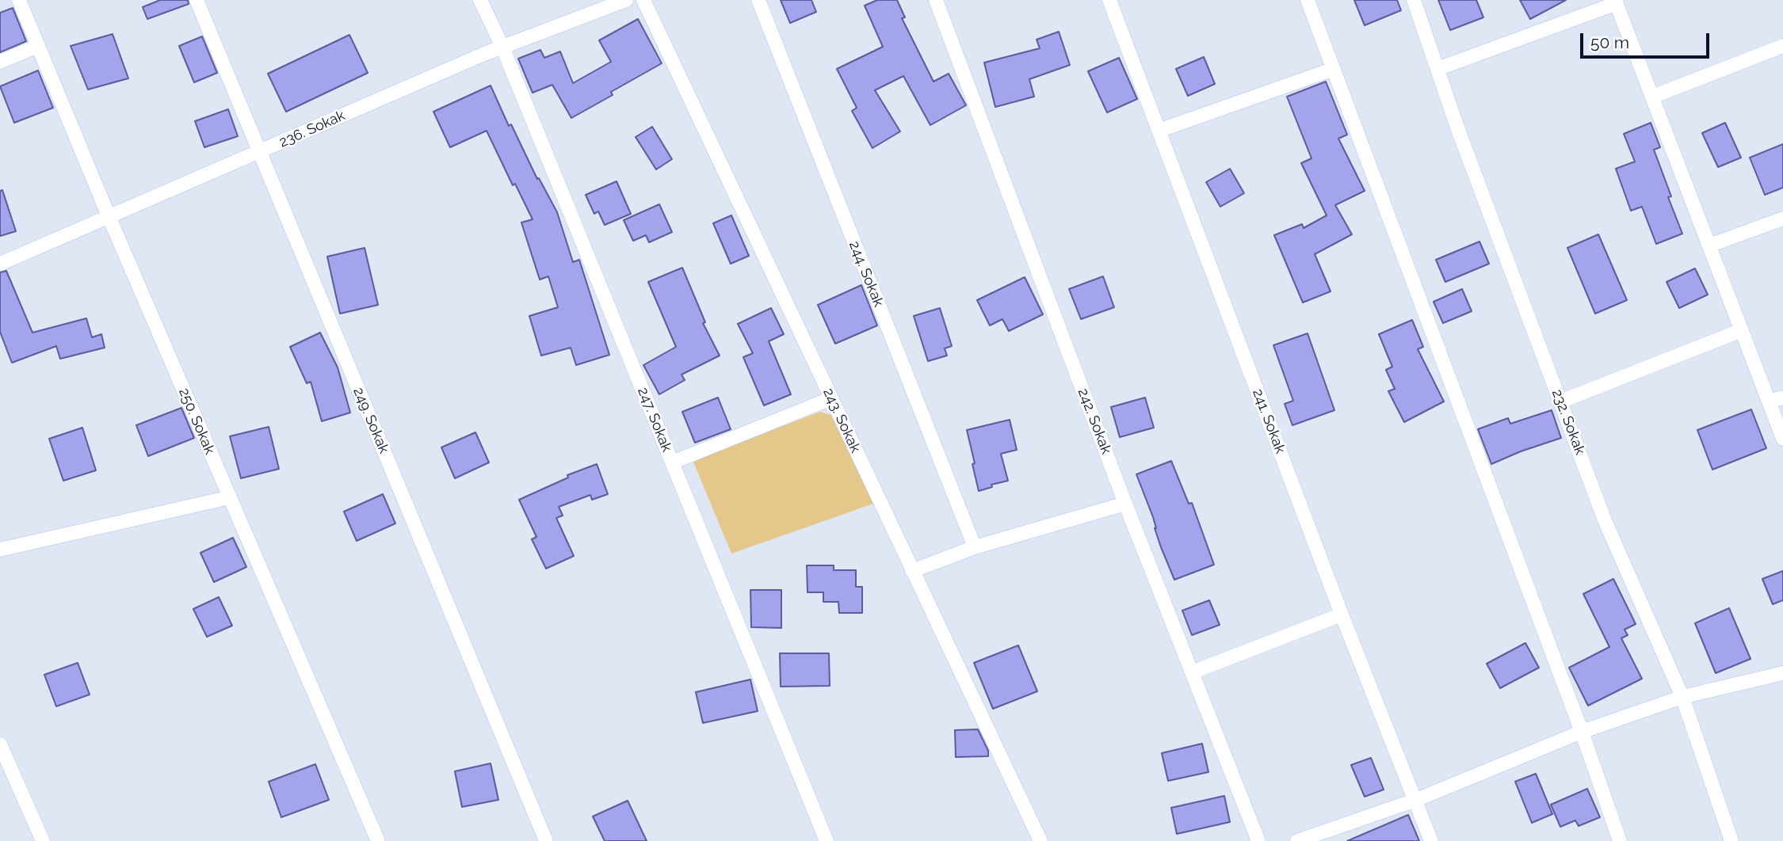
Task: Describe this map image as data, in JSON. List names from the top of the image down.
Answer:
{
  "streets": {
    "street": [
      "236. Sokak",
      "244. Sokak",
      "247. Sokak",
      "249. Sokak",
      "243. Sokak",
      "250. Sokak",
      "242. Sokak",
      "241. Sokak",
      "232. Sokak"
    ]
  },
  "crossings": [
    ["236. Sokak", "247. Sokak"],
    ["236. Sokak", "249. Sokak"],
    ["236. Sokak", "250. Sokak"]
  ],
  "scale_bar": "50 m"
}
